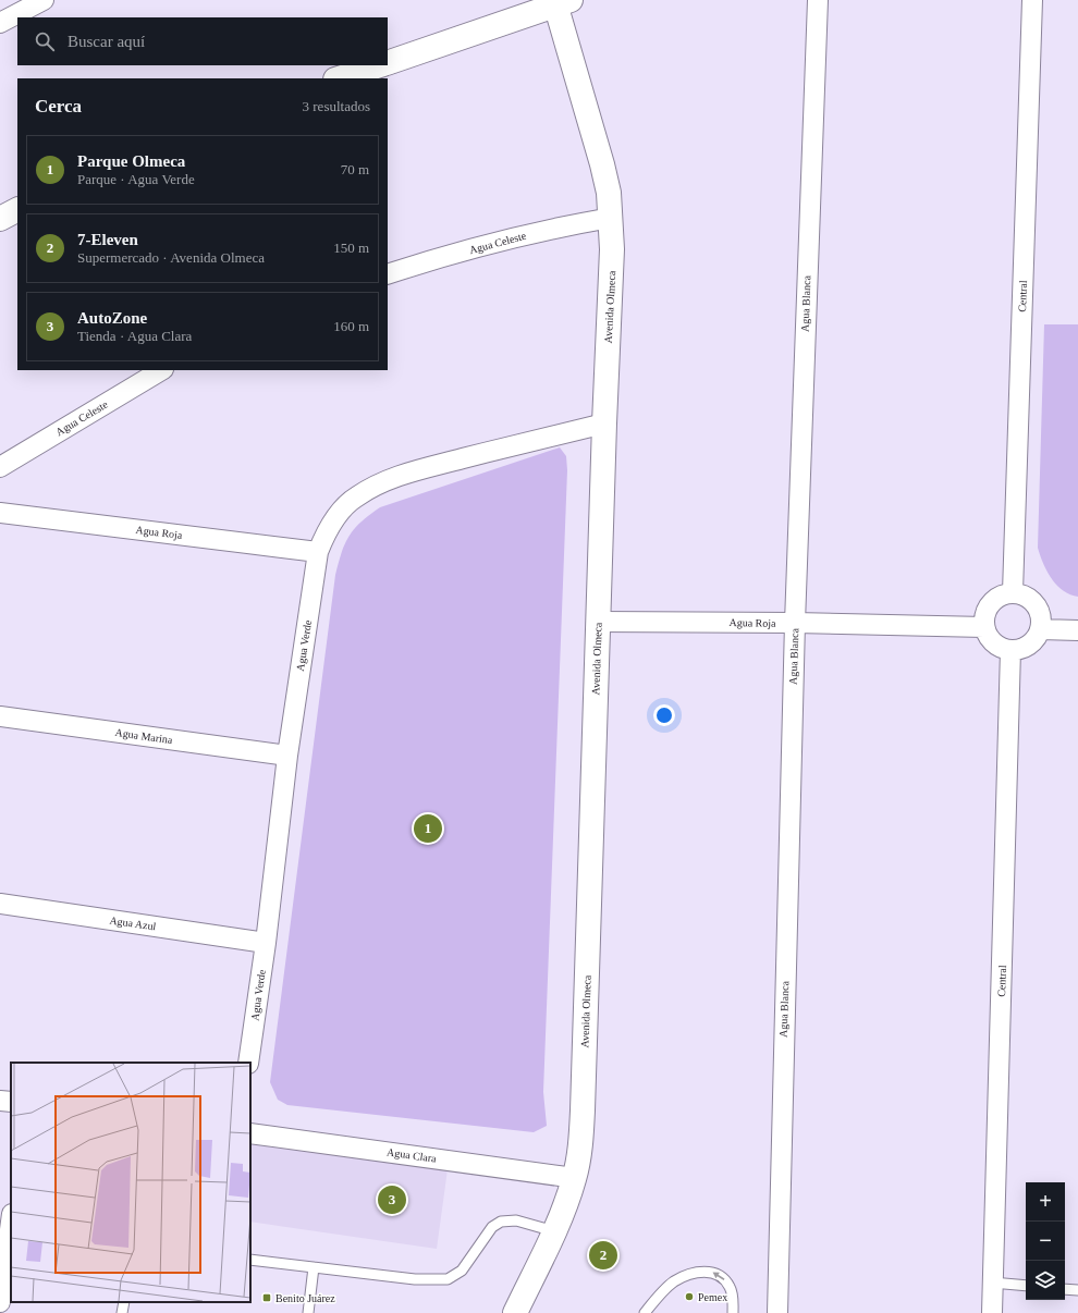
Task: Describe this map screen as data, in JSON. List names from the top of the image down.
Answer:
{
  "streets": {
    "street": [
      "Agua Celeste",
      "Central",
      "Agua Blanca",
      "Avenida Olmeca",
      "Agua Roja",
      "Agua Verde",
      "Agua Marina",
      "Agua Azul",
      "Agua Clara"
    ]
  },
  "crossings": [
    ["Agua Celeste", "Avenida Olmeca"],
    ["Central", "Agua Roja"],
    ["Agua Blanca", "Agua Roja"],
    ["Avenida Olmeca", "Agua Roja"],
    ["Avenida Olmeca", "Agua Verde"],
    ["Avenida Olmeca", "Agua Clara"],
    ["Agua Roja", "Agua Verde"],
    ["Agua Verde", "Agua Marina"],
    ["Agua Verde", "Agua Azul"]
  ],
  "places": {
    "other": ["Pemex"],
    "transit": ["Benito Juárez"]
  },
  "page": {
    "search": "Buscar aquí",
    "heading": ["Cerca", "3 resultados"],
    "list": [
      {
        "mark": "1",
        "name": "Parque Olmeca",
        "note": "Parque · Agua Verde",
        "value": "70 m"
      },
      {
        "mark": "2",
        "name": "7-Eleven",
        "note": "Supermercado · Avenida Olmeca",
        "value": "150 m"
      },
      {
        "mark": "3",
        "name": "AutoZone",
        "note": "Tienda · Agua Clara",
        "value": "160 m"
      }
    ],
    "pins": ["1", "3", "2"],
    "map_buttons": ["+", "−"]
  }
}
